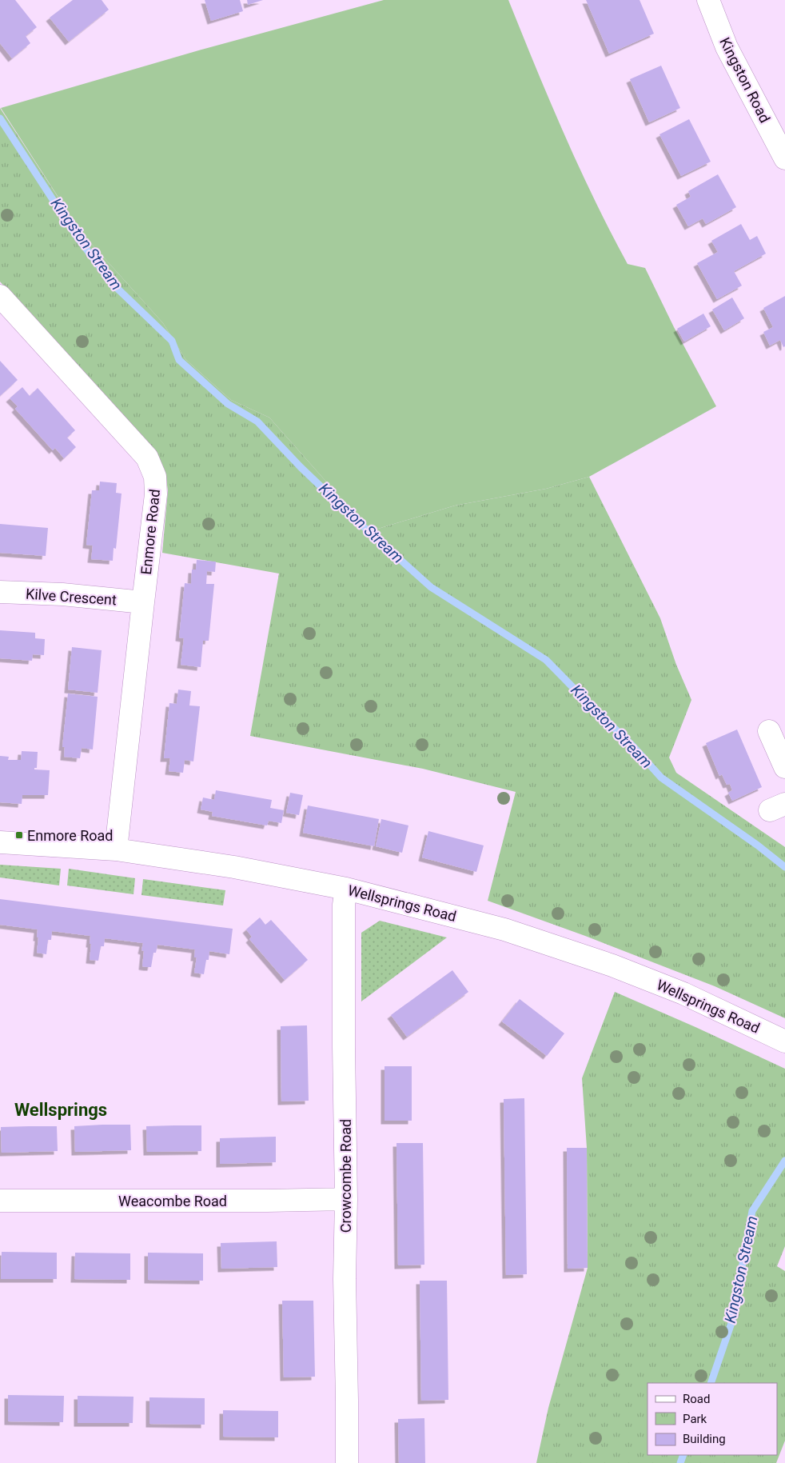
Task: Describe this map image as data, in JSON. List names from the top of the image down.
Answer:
{
  "streets": {
    "street": [
      "Kingston Road",
      "Enmore Road",
      "Kilve Crescent",
      "Wellsprings Road",
      "Crowcombe Road",
      "Weacombe Road"
    ]
  },
  "crossings": [
    ["Enmore Road", "Kilve Crescent"],
    ["Enmore Road", "Wellsprings Road"],
    ["Wellsprings Road", "Crowcombe Road"],
    ["Crowcombe Road", "Weacombe Road"]
  ],
  "districts": ["Wellsprings"],
  "water": ["Kingston Stream"],
  "places": {
    "transit": ["Enmore Road"]
  },
  "legend": ["Road", "Park", "Building"]
}
